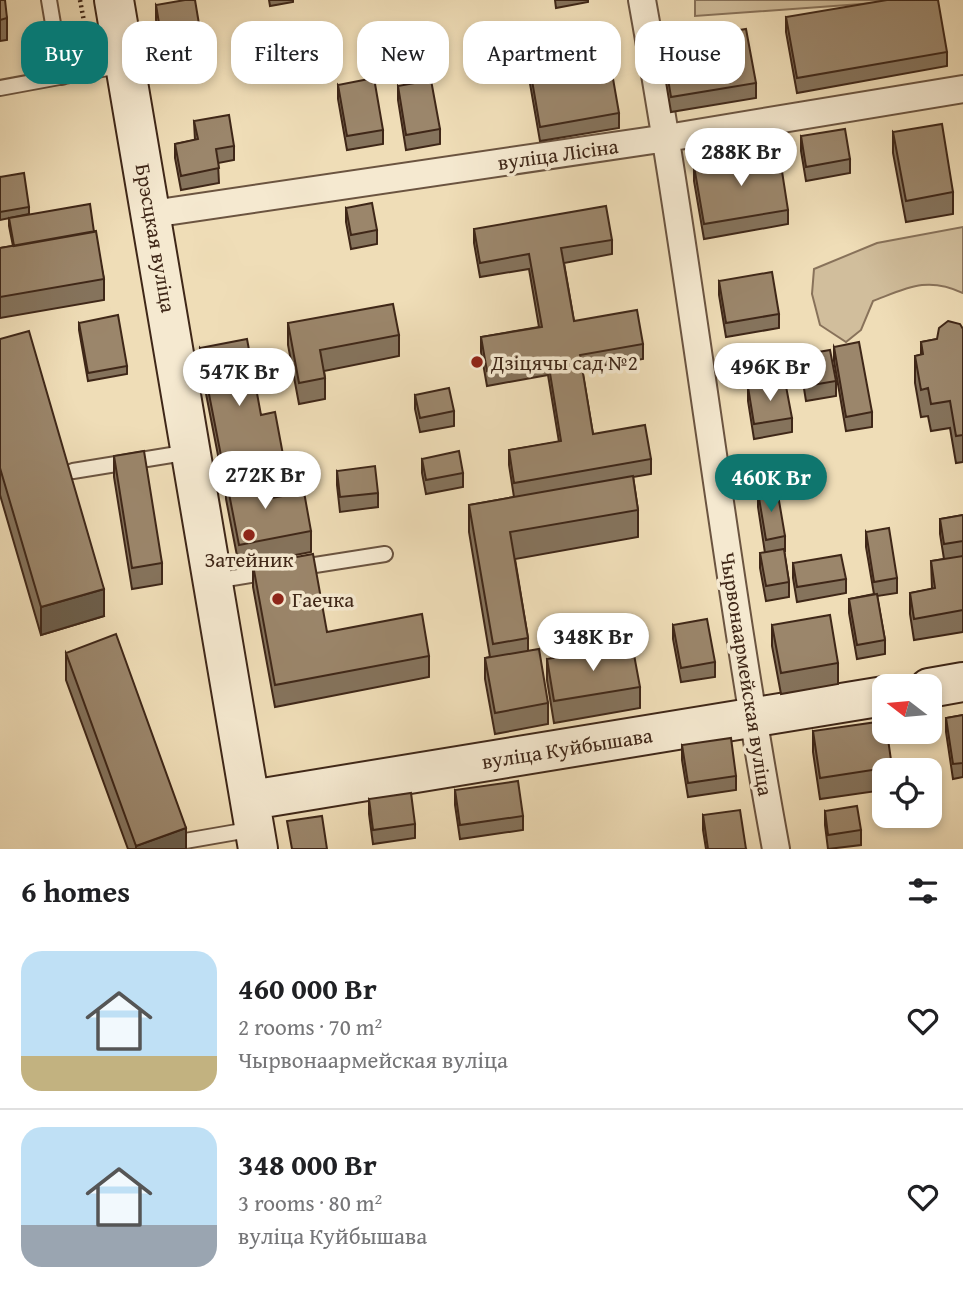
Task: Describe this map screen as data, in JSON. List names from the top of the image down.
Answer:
{
  "streets": {
    "main road": ["Брэсцкая вуліца", "вуліца Куйбышава"],
    "street": ["вуліца Лісіна", "Чырвонаармейская вуліца"]
  },
  "crossings": [
    ["вуліца Лісіна", "Брэсцкая вуліца"],
    ["вуліца Лісіна", "Чырвонаармейская вуліца"],
    ["Брэсцкая вуліца", "вуліца Куйбышава"],
    ["Чырвонаармейская вуліца", "вуліца Куйбышава"]
  ],
  "places": ["Дзіцячы сад №2", "Затейник", "Гаечка"],
  "north": "left",
  "page": {
    "chip": [
      "Buy",
      "Rent",
      "Filters",
      "New",
      "Apartment",
      "House"
    ],
    "price": [
      "288K Br",
      "496K Br",
      "547K Br",
      "272K Br",
      "460K Br",
      "348K Br"
    ],
    "heading": "6 homes",
    "list": [
      {
        "name": "460 000 Br",
        "note": "2 rooms · 70 m² · Чырвонаармейская вуліца"
      },
      {
        "name": "348 000 Br",
        "note": "3 rooms · 80 m² · вуліца Куйбышава"
      }
    ]
  }
}
